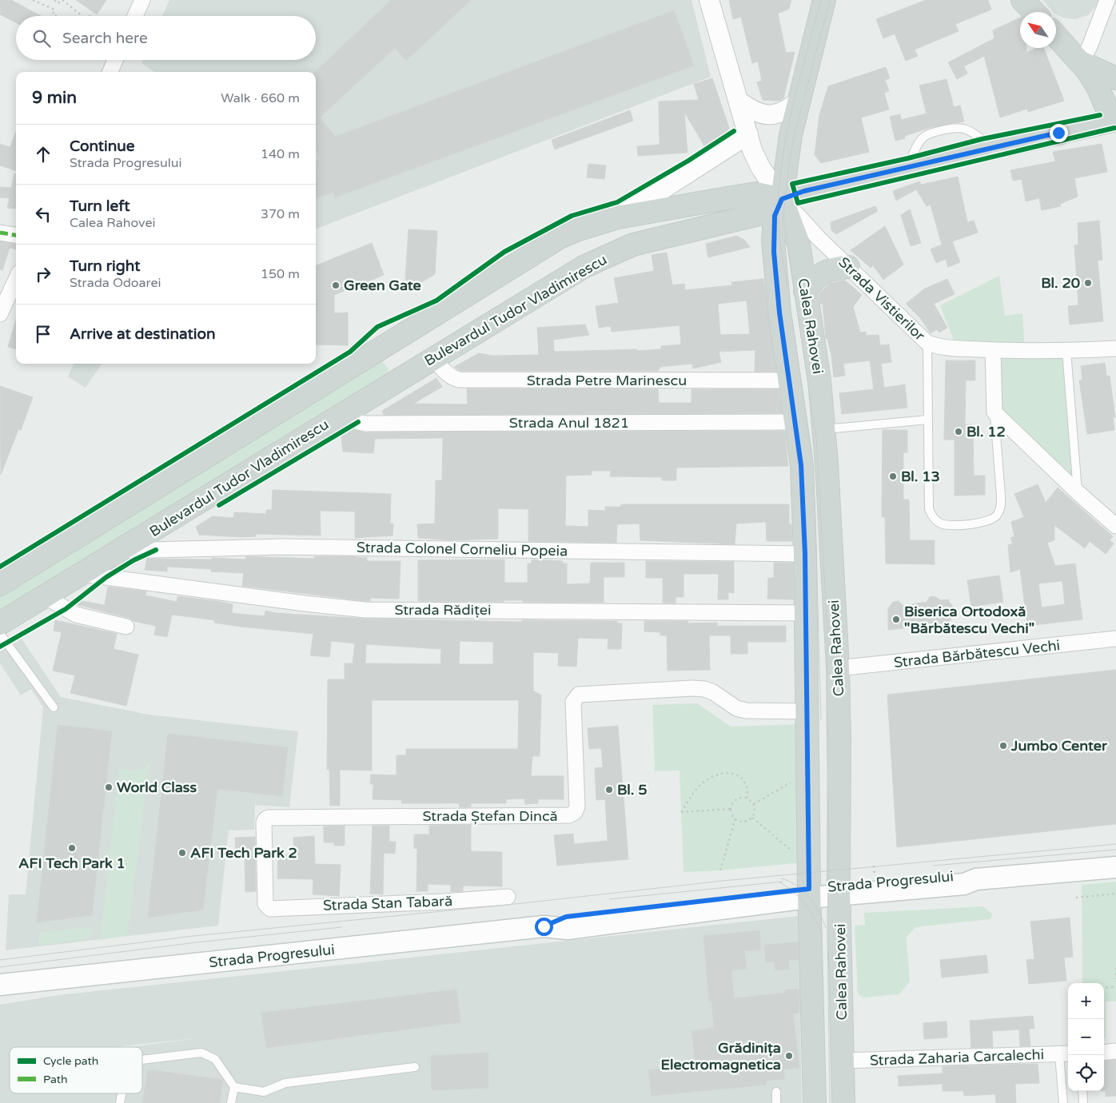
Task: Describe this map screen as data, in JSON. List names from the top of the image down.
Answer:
{
  "streets": {
    "main road": ["Bulevardul Tudor Vladimirescu", "Calea Rahovei", "Strada Progresului"],
    "street": [
      "Strada Vistierilor",
      "Strada Petre Marinescu",
      "Strada Anul 1821",
      "Strada Colonel Corneliu Popeia",
      "Strada Rădiței",
      "Strada Bărbătescu Vechi",
      "Strada Ștefan Dincă",
      "Strada Stan Tabară",
      "Strada Zaharia Carcalechi"
    ]
  },
  "crossings": [
    ["Strada Vistierilor", "Bulevardul Tudor Vladimirescu"],
    ["Strada Vistierilor", "Calea Rahovei"],
    ["Bulevardul Tudor Vladimirescu", "Calea Rahovei"],
    ["Bulevardul Tudor Vladimirescu", "Strada Petre Marinescu"],
    ["Bulevardul Tudor Vladimirescu", "Strada Anul 1821"],
    ["Bulevardul Tudor Vladimirescu", "Strada Colonel Corneliu Popeia"],
    ["Bulevardul Tudor Vladimirescu", "Strada Rădiței"],
    ["Calea Rahovei", "Strada Petre Marinescu"],
    ["Calea Rahovei", "Strada Anul 1821"],
    ["Calea Rahovei", "Strada Colonel Corneliu Popeia"],
    ["Calea Rahovei", "Strada Rădiței"],
    ["Calea Rahovei", "Strada Bărbătescu Vechi"],
    ["Calea Rahovei", "Strada Ștefan Dincă"],
    ["Calea Rahovei", "Strada Progresului"],
    ["Calea Rahovei", "Strada Zaharia Carcalechi"],
    ["Strada Ștefan Dincă", "Strada Stan Tabară"]
  ],
  "places": [
    "Bl. 20",
    "Green Gate",
    "Bl. 12",
    "Bl. 13",
    "Biserica Ortodoxă \"Bărbătescu Vechi\"",
    "Jumbo Center",
    "World Class",
    "Bl. 5",
    "AFI Tech Park 1",
    "AFI Tech Park 2",
    "Grădinița Electromagnetica"
  ],
  "legend": ["Cycle path", "Path"],
  "north": "top left",
  "page": {
    "search": "Search here",
    "heading": ["9 min", "Walk · 660 m"],
    "list": [
      ["Continue", "Strada Progresului", "140 m"],
      ["Turn left", "Calea Rahovei", "370 m"],
      ["Turn right", "Strada Odoarei", "150 m"],
      "Arrive at destination"
    ],
    "map_buttons": ["+", "−"]
  }
}
